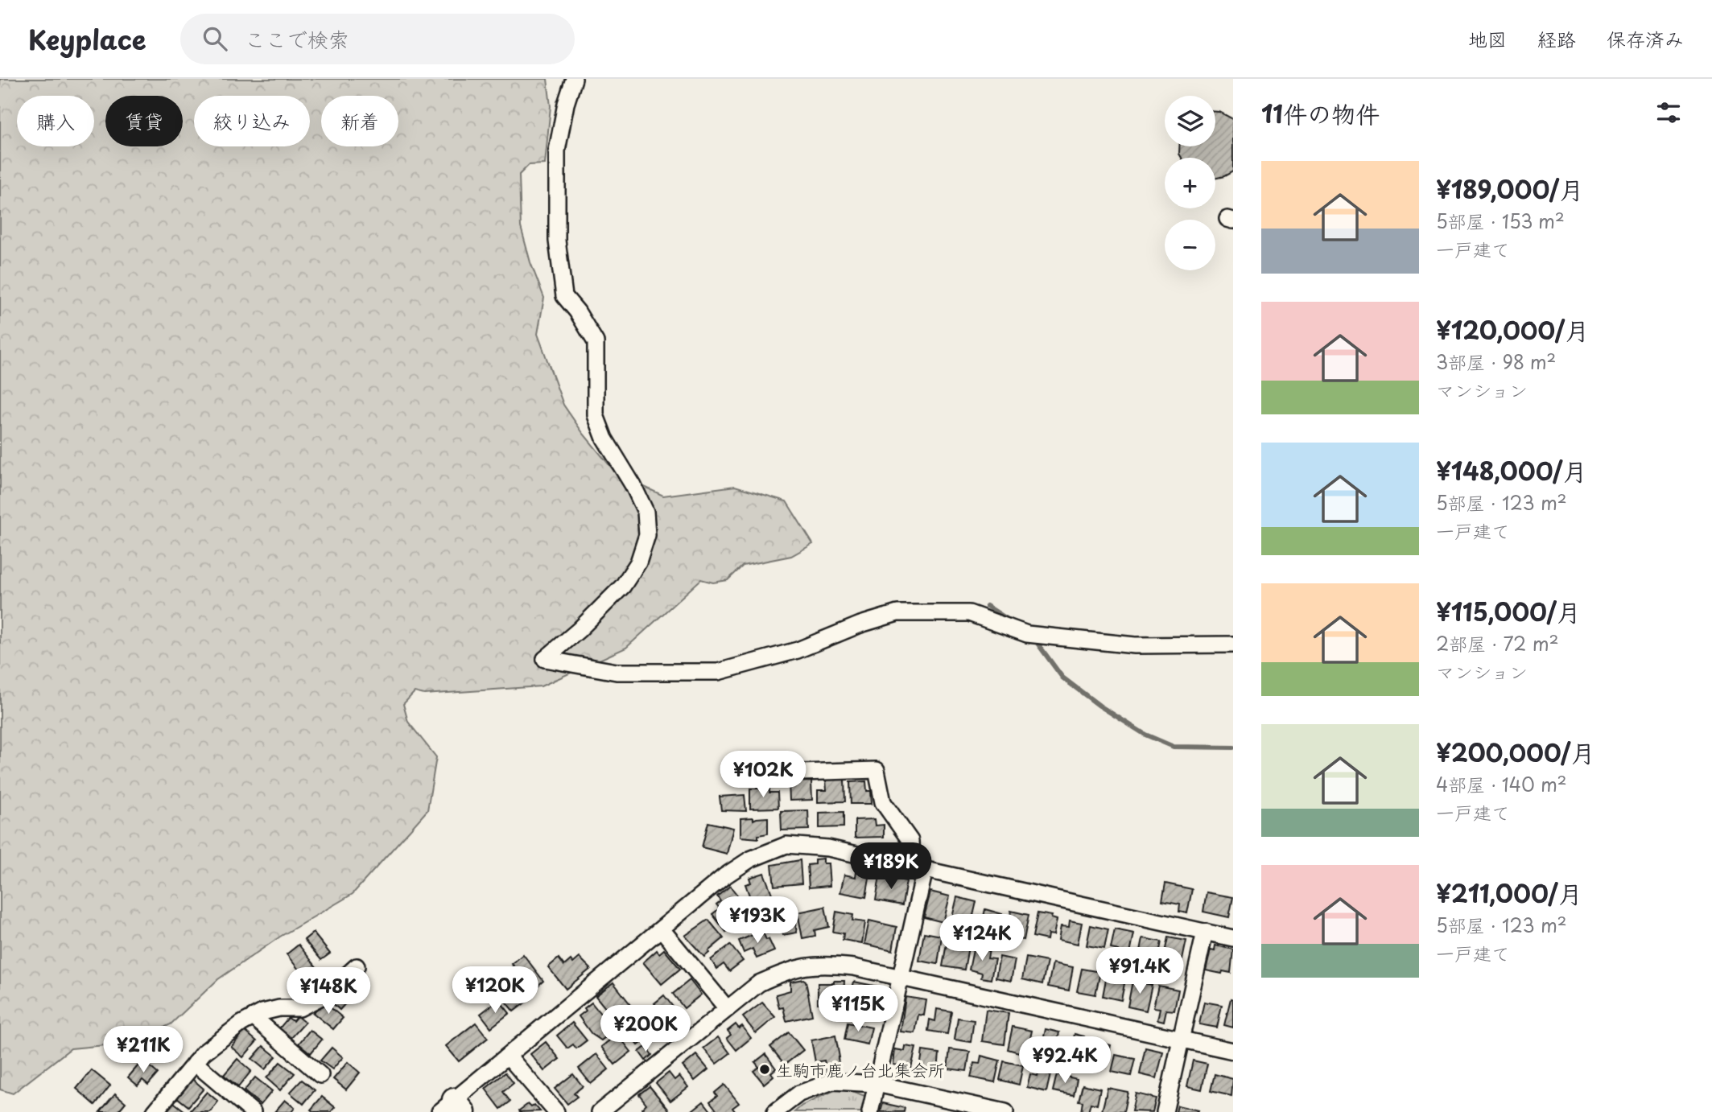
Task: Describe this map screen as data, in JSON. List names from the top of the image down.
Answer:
{
  "places": ["生駒市鹿ノ台北集会所"],
  "page": {
    "header": "Keyplace",
    "search": "ここで検索",
    "nav": ["地図", "経路", "保存済み"],
    "heading": "11件の物件",
    "map_buttons": ["+", "−"],
    "chip": [
      "購入",
      "賃貸",
      "絞り込み",
      "新着"
    ],
    "list": [
      {
        "name": "¥189,000/月",
        "note": "5部屋 · 153 m² · 一戸建て"
      },
      {
        "name": "¥120,000/月",
        "note": "3部屋 · 98 m² · マンション"
      },
      {
        "name": "¥148,000/月",
        "note": "5部屋 · 123 m² · 一戸建て"
      },
      {
        "name": "¥115,000/月",
        "note": "2部屋 · 72 m² · マンション"
      },
      {
        "name": "¥200,000/月",
        "note": "4部屋 · 140 m² · 一戸建て"
      },
      {
        "name": "¥211,000/月",
        "note": "5部屋 · 123 m² · 一戸建て"
      }
    ],
    "price": [
      "¥102K",
      "¥189K",
      "¥193K",
      "¥124K",
      "¥91.4K",
      "¥120K",
      "¥148K",
      "¥115K",
      "¥200K",
      "¥211K",
      "¥92.4K"
    ]
  }
}
